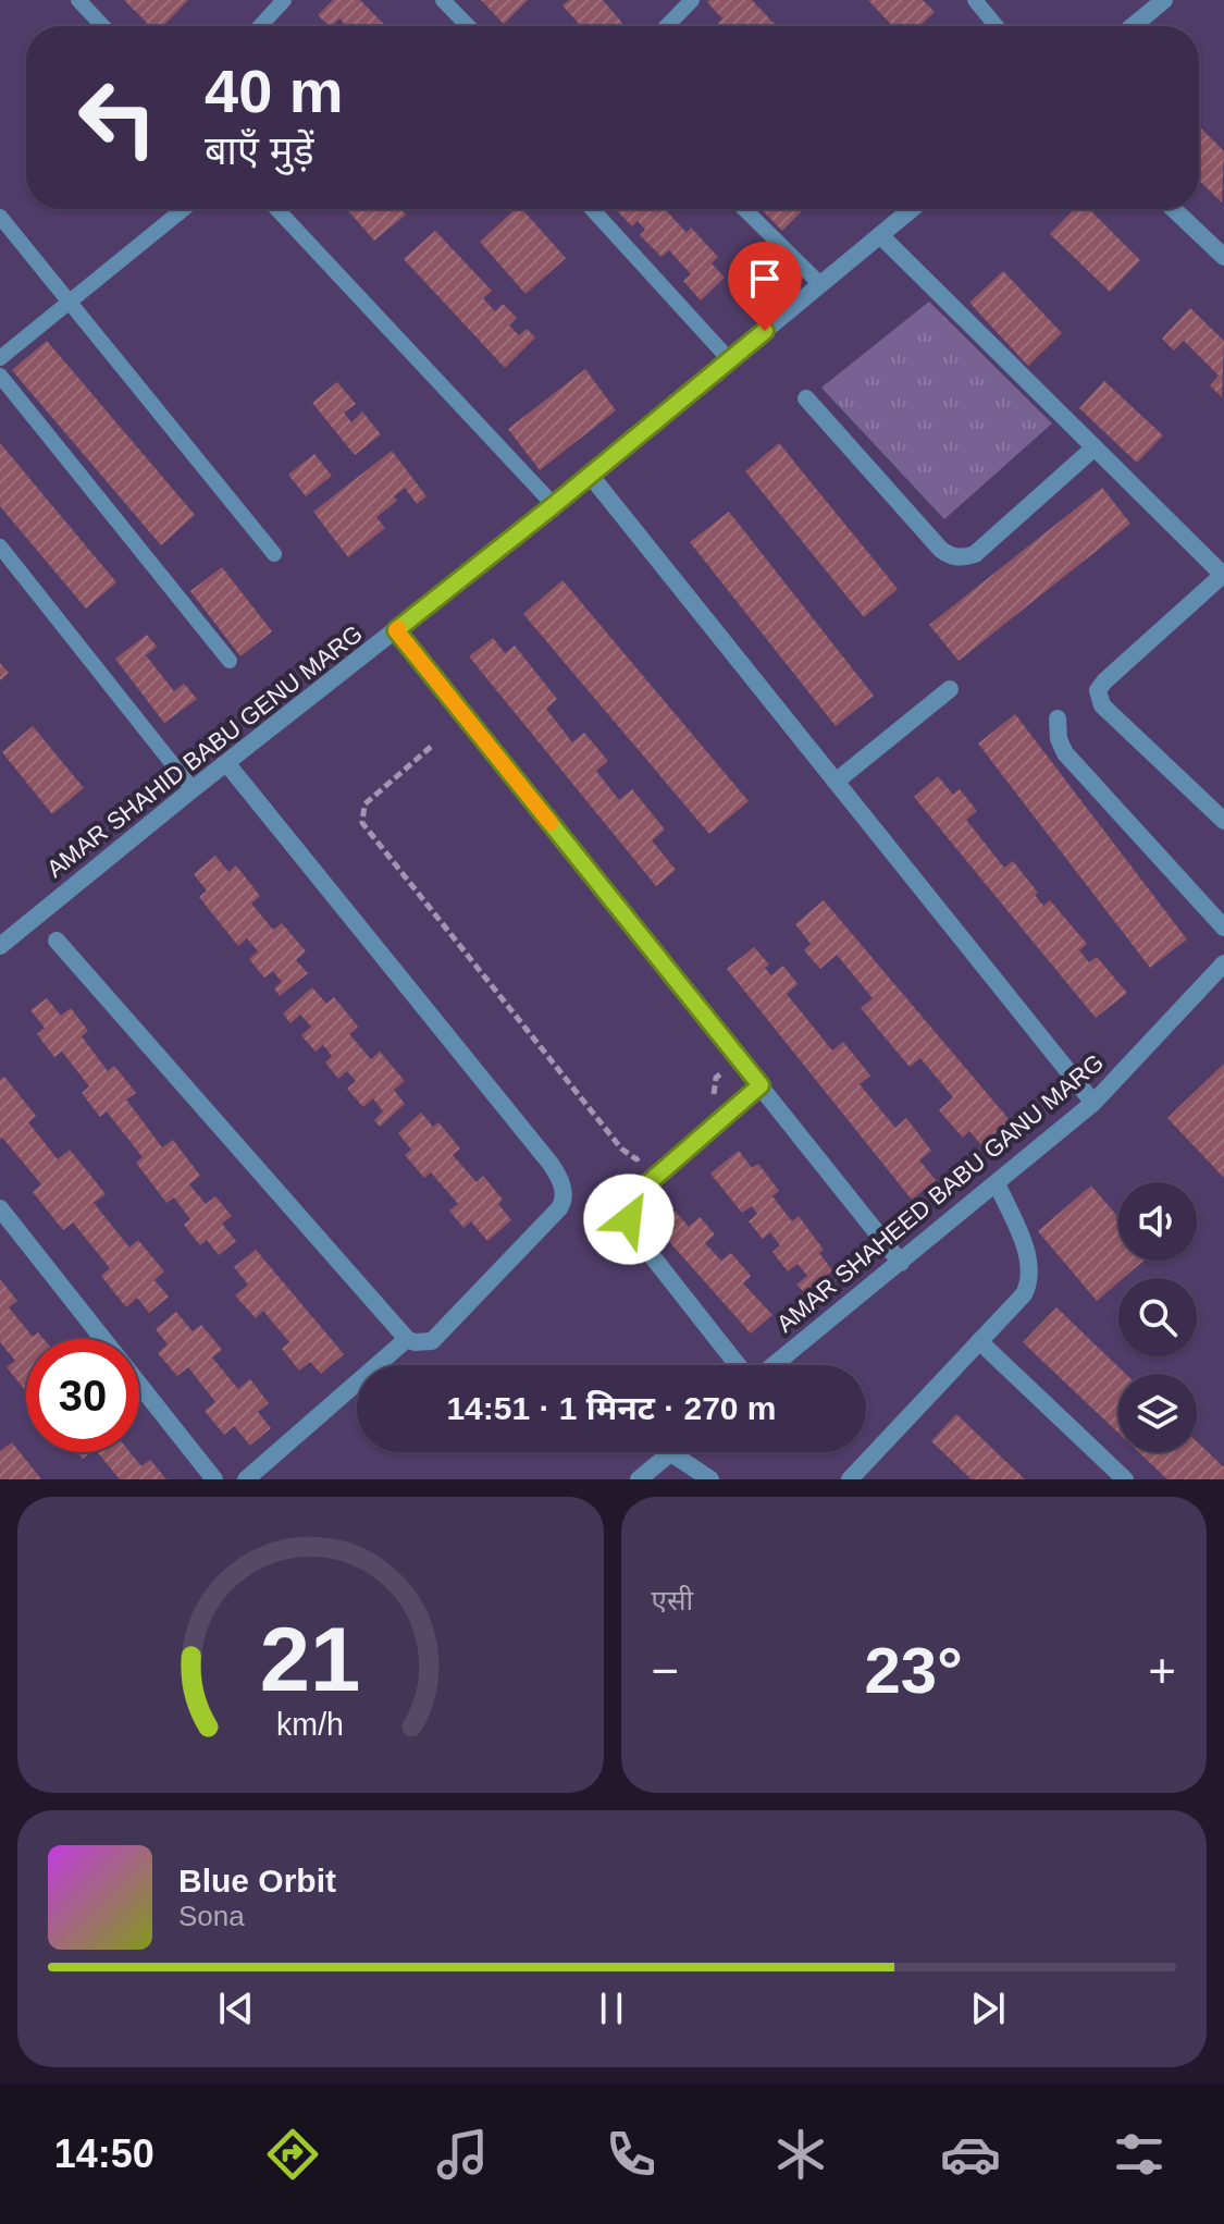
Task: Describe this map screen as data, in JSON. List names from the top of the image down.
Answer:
{
  "streets": {
    "street": ["AMAR SHAHID BABU GENU MARG", "AMAR SHAHEED BABU GANU MARG"]
  },
  "page": {
    "turn": ["40 m", "बाएँ मुड़ें"],
    "limit": "30",
    "trip": "14:51 · 1 मिनट · 270 m",
    "tile": "एसी",
    "heat": ["−", "23°", "+"],
    "song": ["Blue Orbit", "Sona"],
    "tabs": "14:50",
    "gauge": ["21", "km/h"]
  }
}
